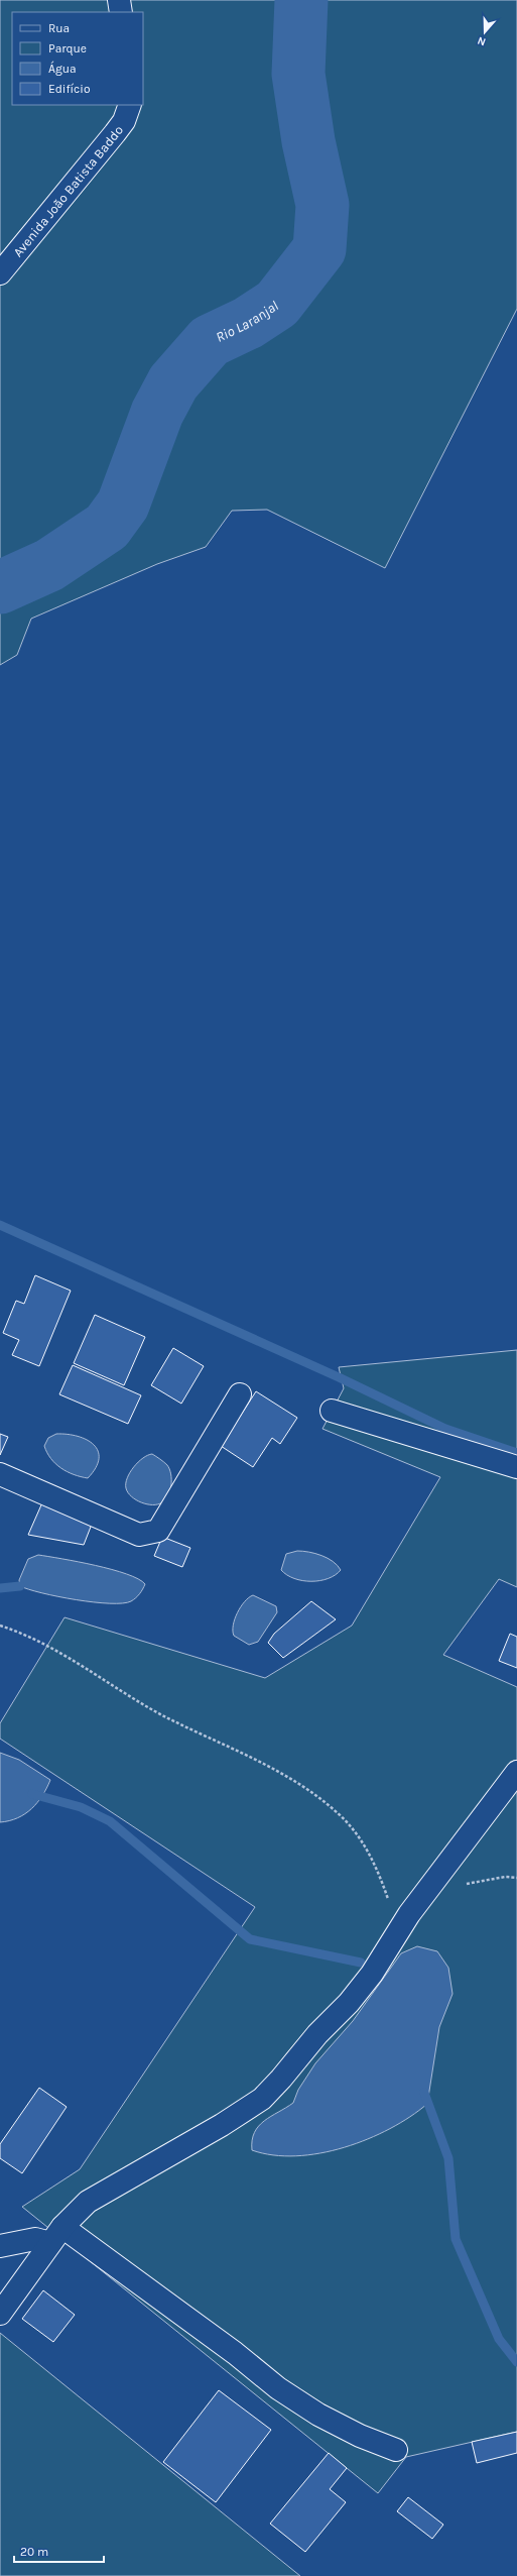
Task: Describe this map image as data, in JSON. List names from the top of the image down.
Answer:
{
  "streets": {
    "street": ["Avenida João Batista Baddo"]
  },
  "water": ["Rio Laranjal"],
  "legend": [
    "Rua",
    "Parque",
    "Água",
    "Edifício"
  ],
  "scale_bar": "20 m",
  "north": "bottom"
}
